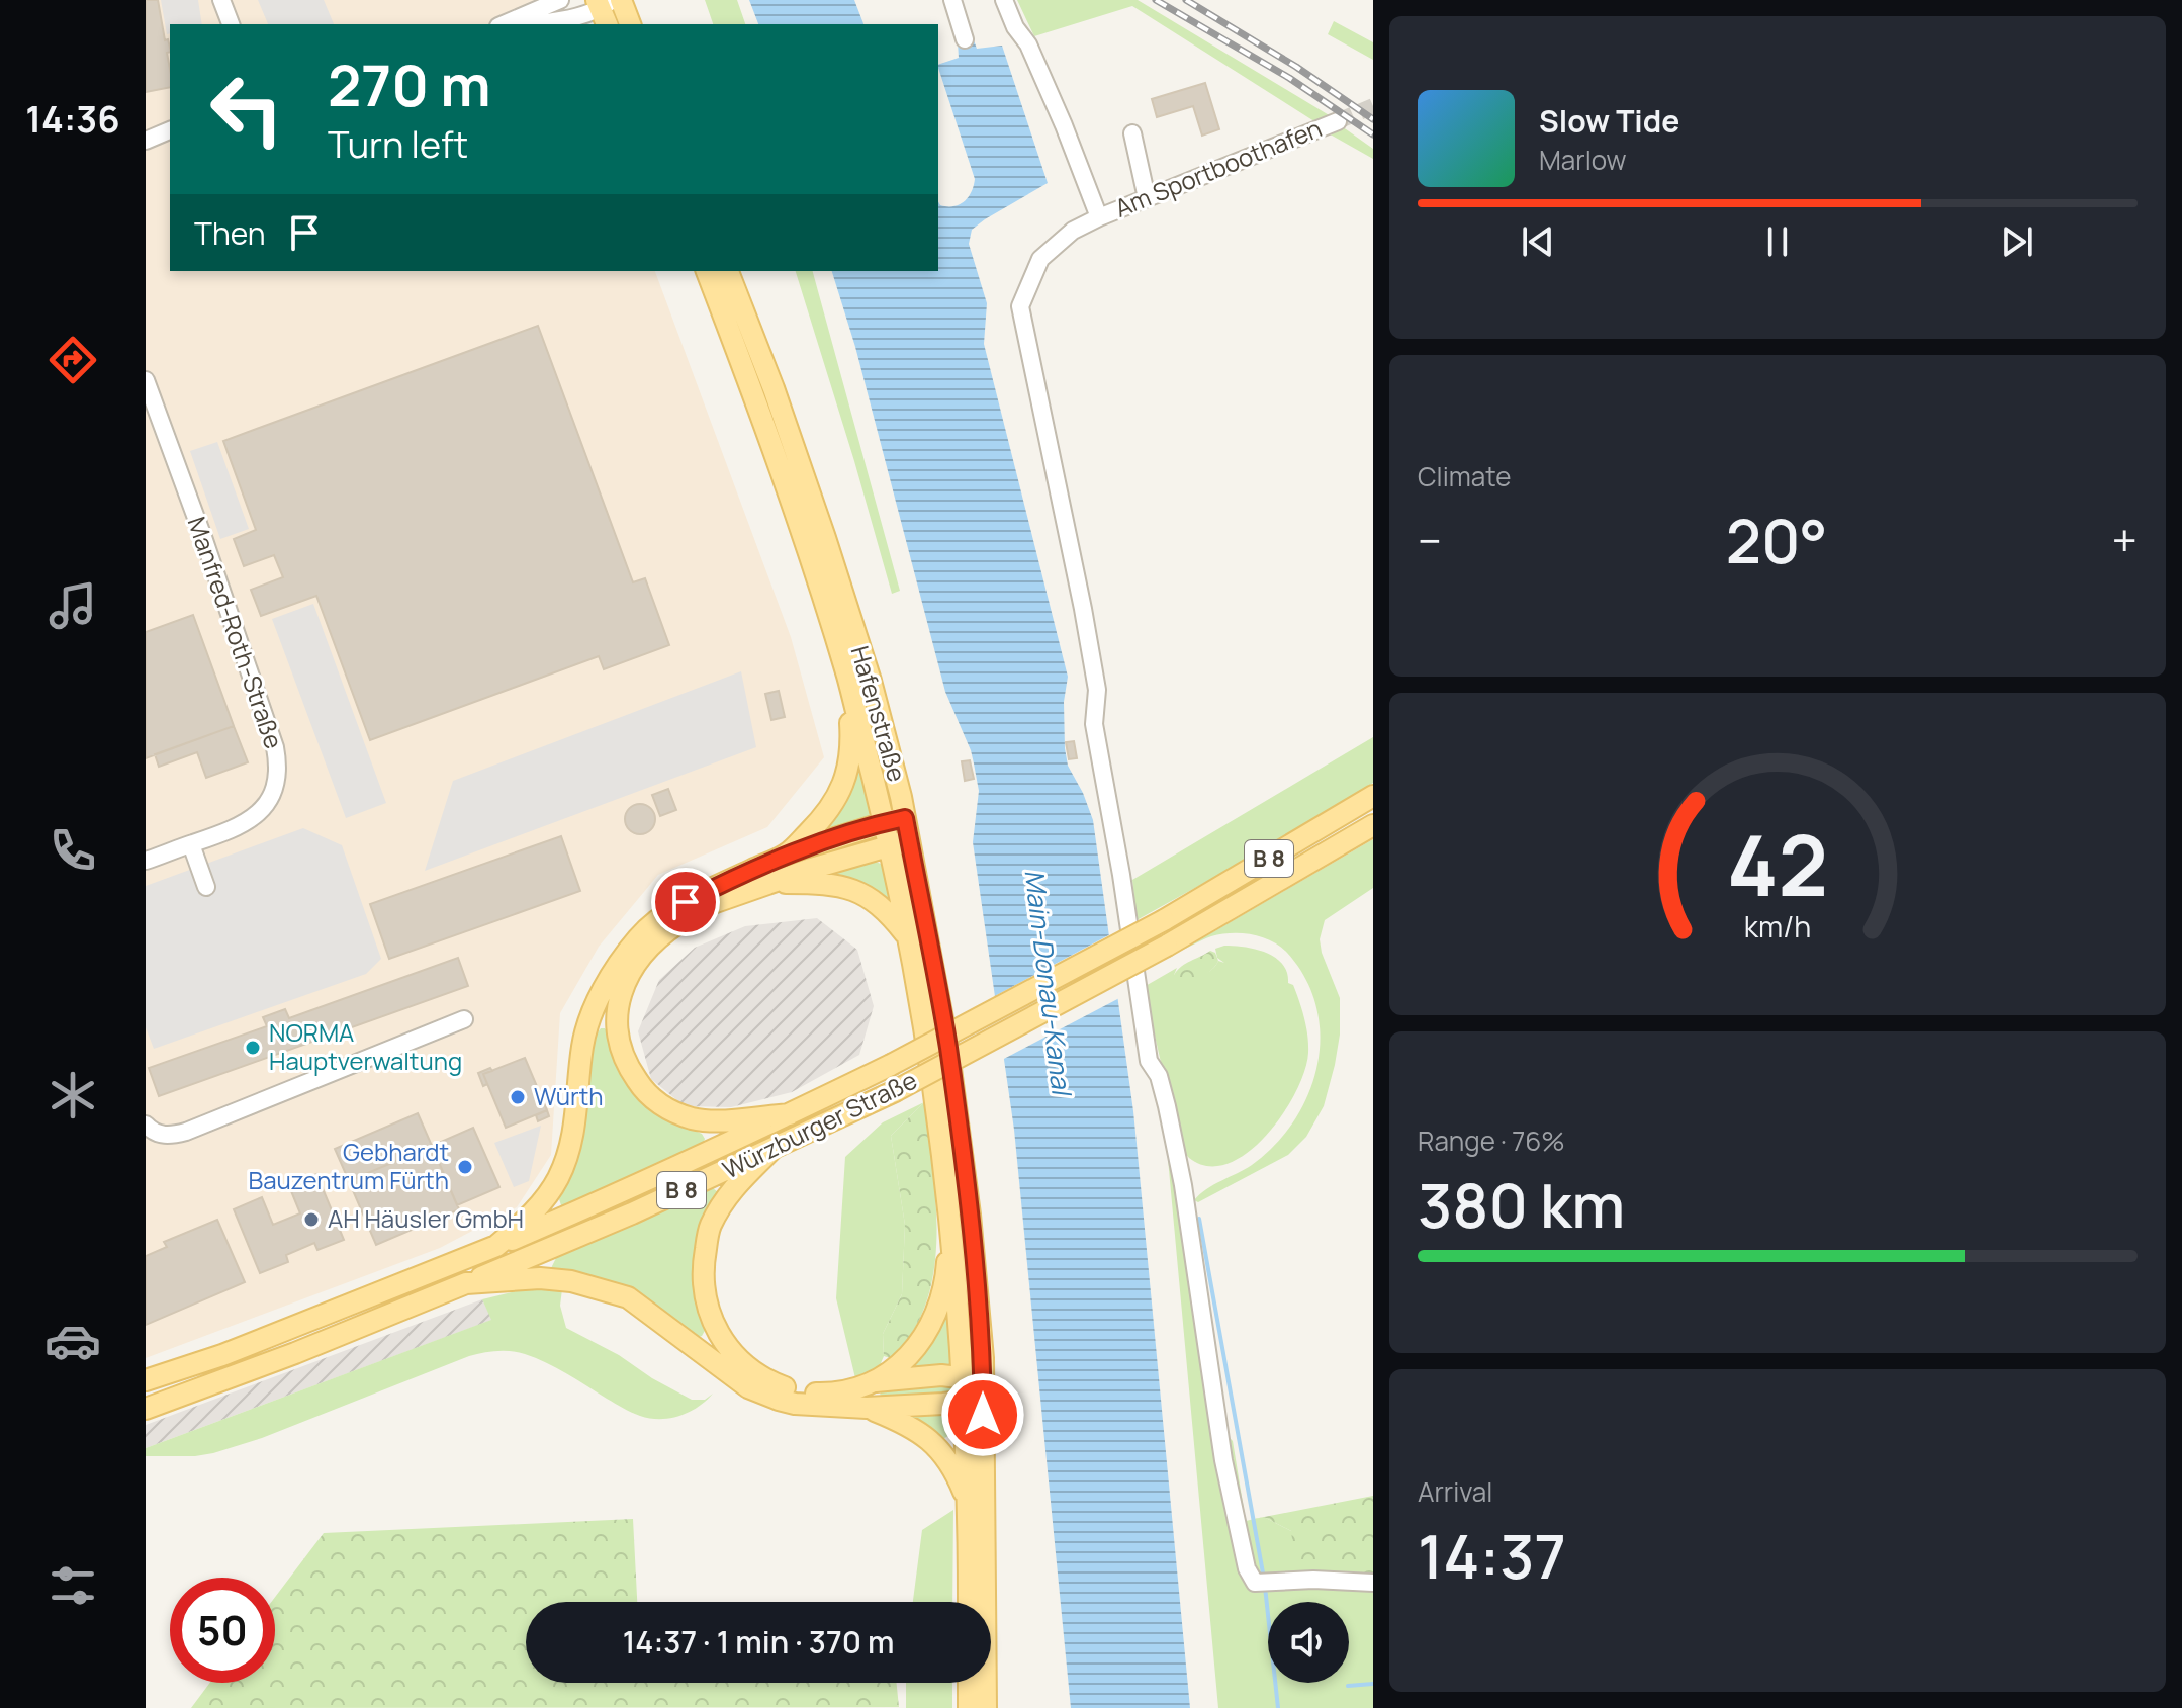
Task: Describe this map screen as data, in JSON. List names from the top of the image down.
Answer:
{
  "streets": {
    "main road": ["Hafenstraße", "B 8", "Würzburger Straße"],
    "street": ["Am Sportboothafen", "Manfred-Roth-Straße"]
  },
  "crossings": [
    ["B 8", "Würzburger Straße"]
  ],
  "water": ["Main-Donau-Kanal"],
  "places": [
    "NORMA Hauptverwaltung",
    "Würth",
    "Gebhardt Bauzentrum Fürth",
    "AH Häusler GmbH"
  ],
  "page": {
    "tabs": "14:36",
    "turn": ["270 m", "Turn left"],
    "song": ["Slow Tide", "Marlow"],
    "then": "Then",
    "tile": [
      "Climate",
      ["Range · 76%", "380 km"],
      ["Arrival", "14:37"]
    ],
    "heat": ["−", "20°", "+"],
    "limit": "50",
    "trip": "14:37 · 1 min · 370 m",
    "gauge": ["42", "km/h"]
  }
}
